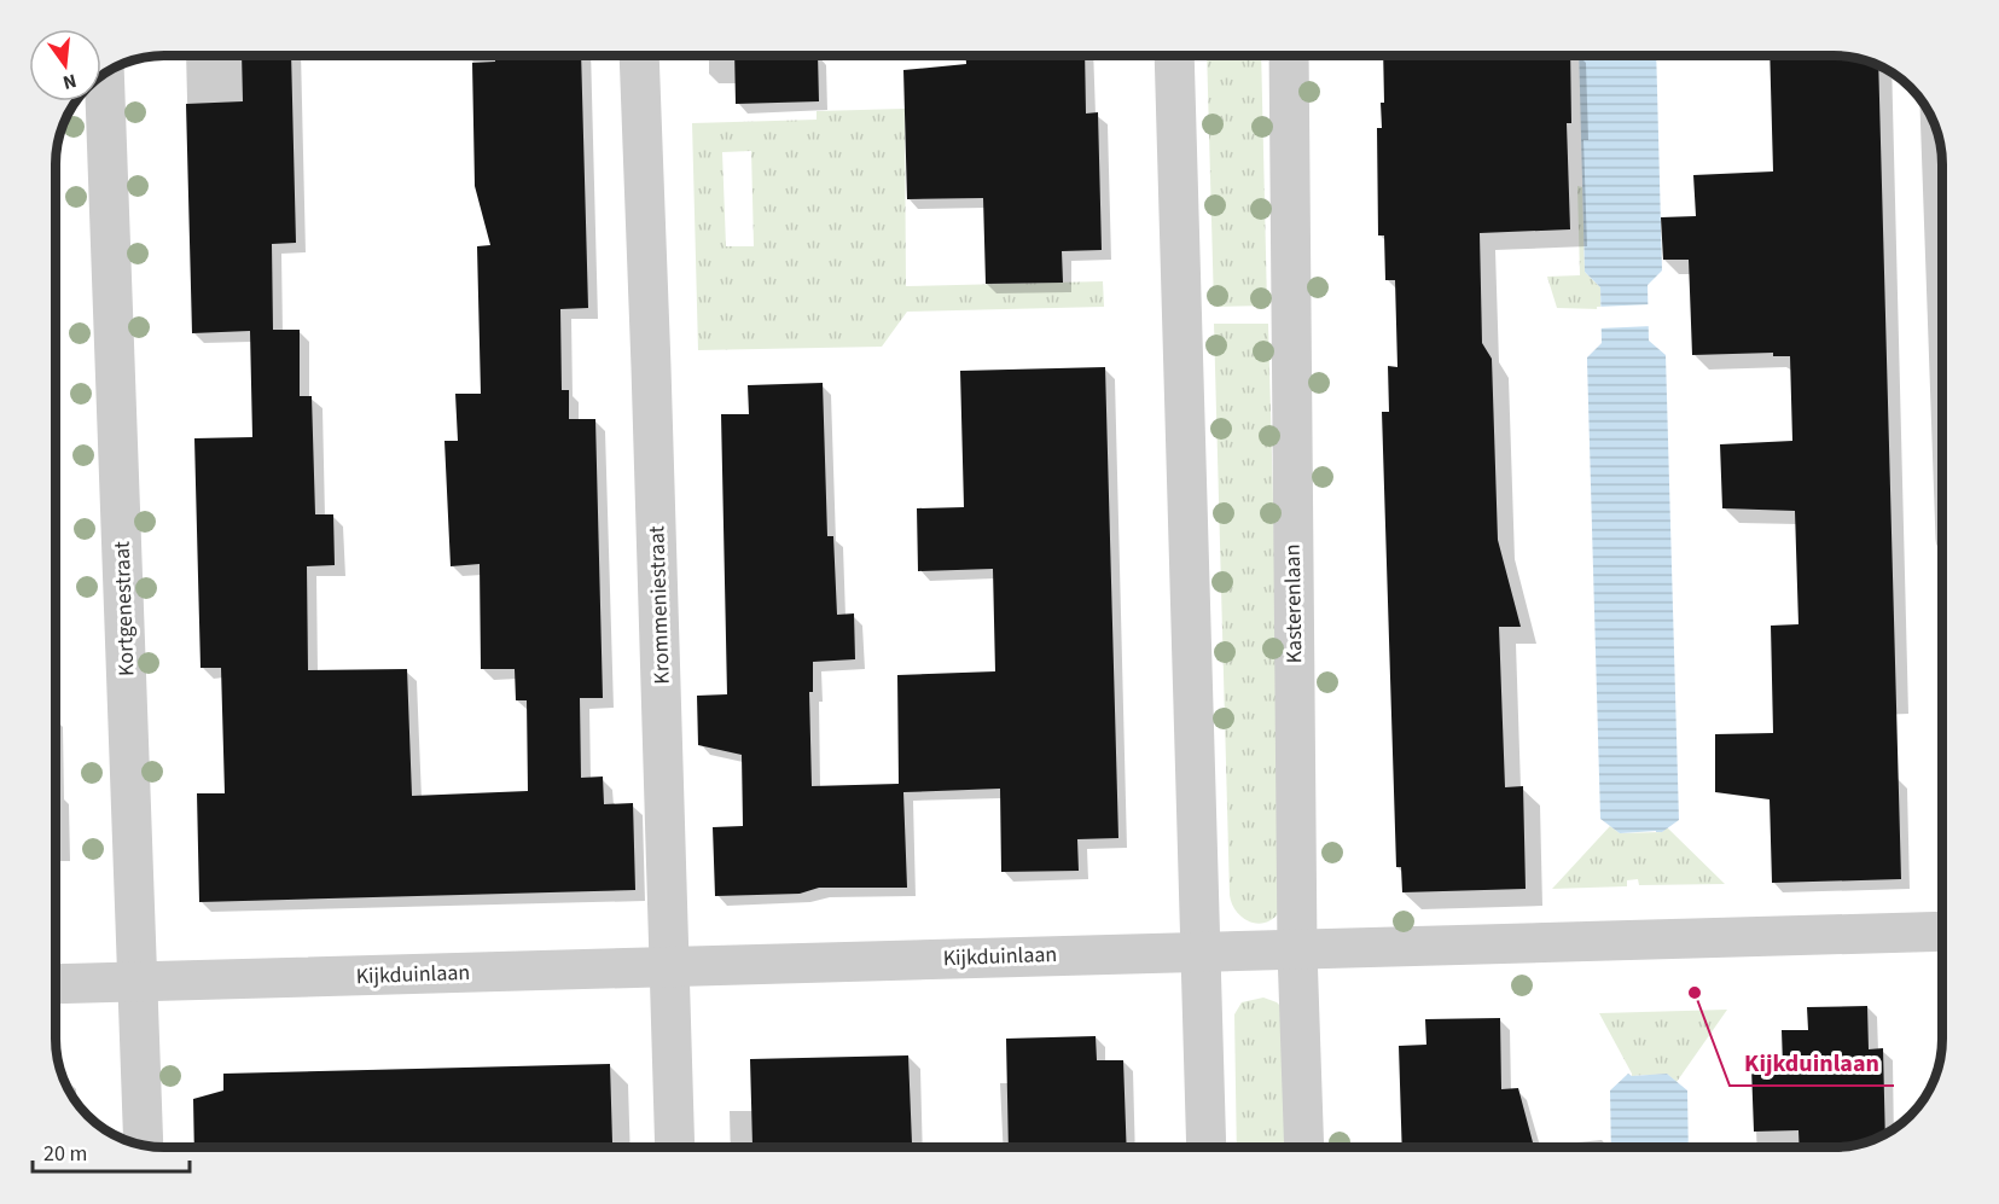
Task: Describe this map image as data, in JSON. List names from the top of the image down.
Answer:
{
  "streets": {
    "street": [
      "Kasterenlaan",
      "Krommeniestraat",
      "Kortgenestraat",
      "Kijkduinlaan"
    ]
  },
  "crossings": [
    ["Kasterenlaan", "Kijkduinlaan"],
    ["Krommeniestraat", "Kijkduinlaan"],
    ["Kortgenestraat", "Kijkduinlaan"]
  ],
  "places": ["Kijkduinlaan"],
  "scale_bar": "20 m",
  "north": "bottom"
}
